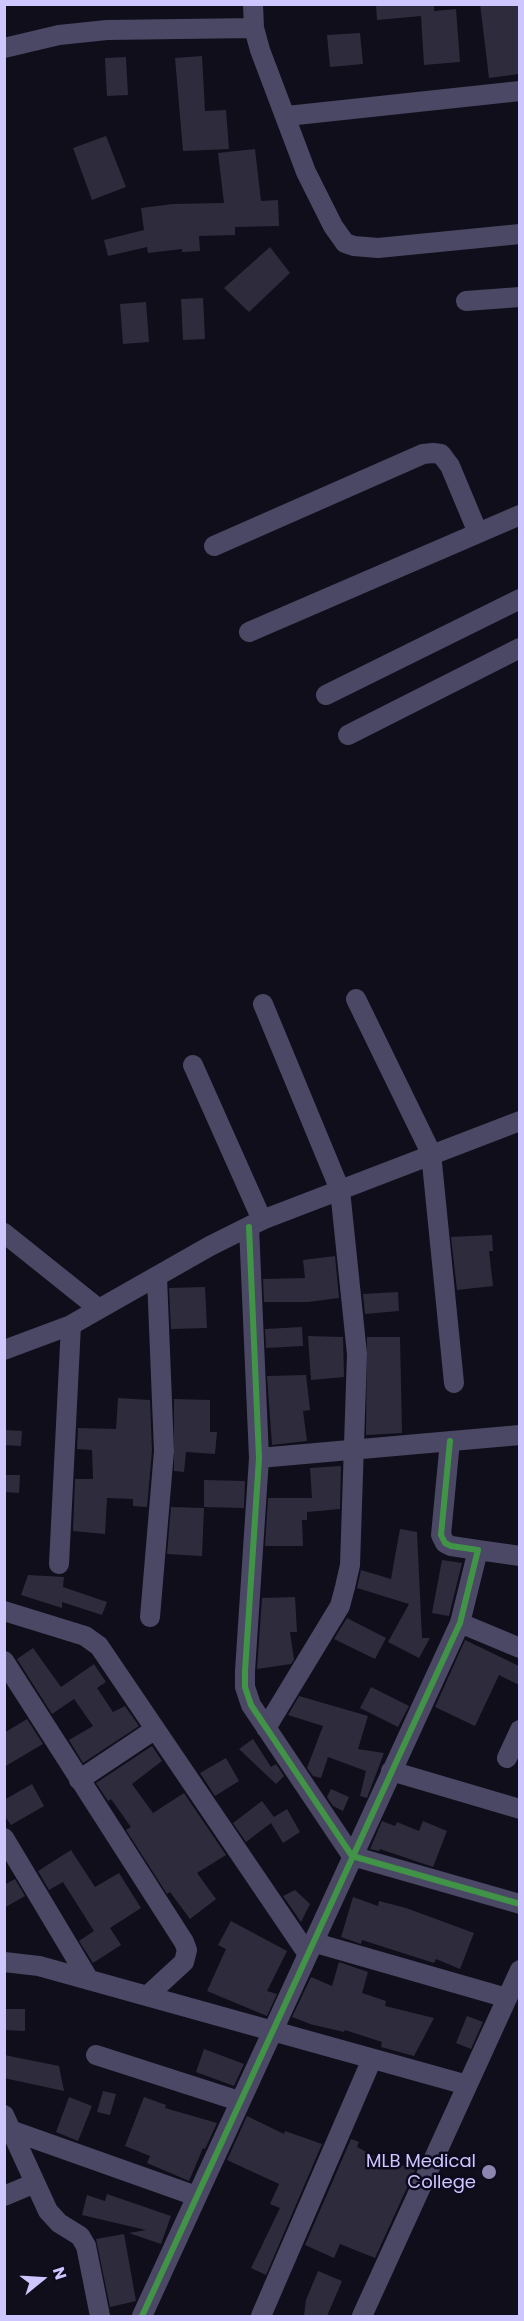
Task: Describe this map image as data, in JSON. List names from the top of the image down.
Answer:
{
  "places": ["MLB Medical College"],
  "north": "right"
}
